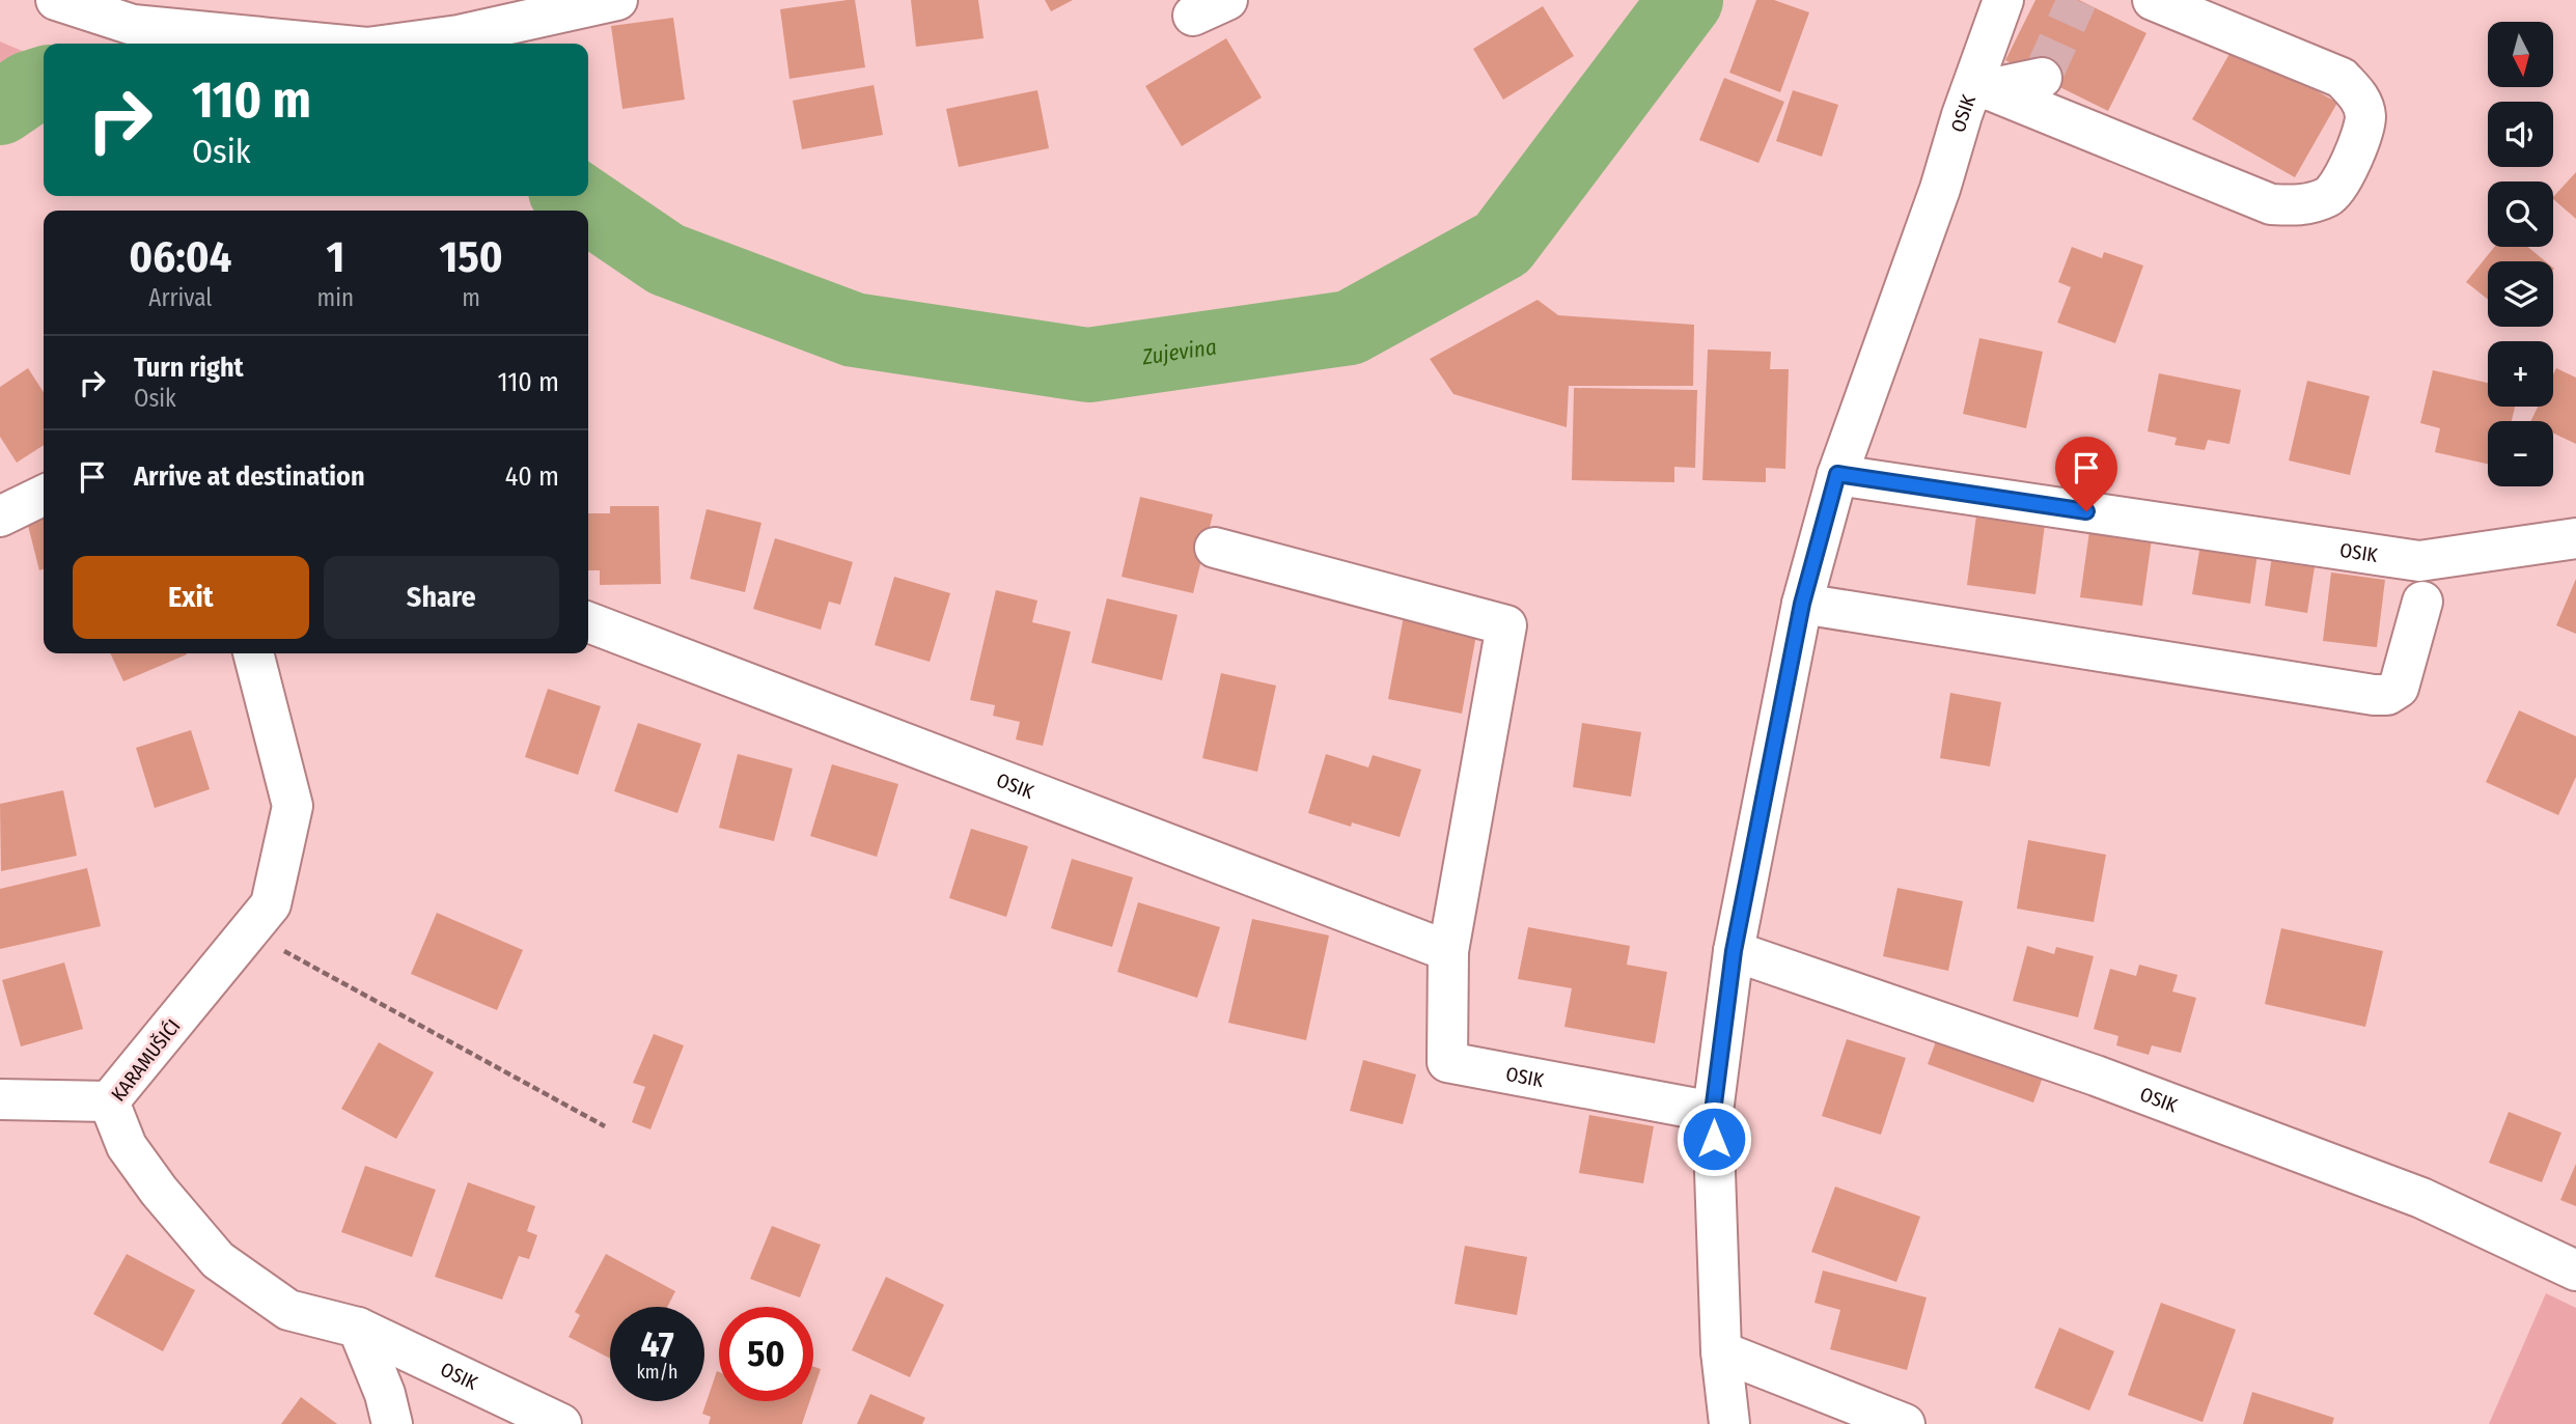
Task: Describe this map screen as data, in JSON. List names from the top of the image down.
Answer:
{
  "streets": {
    "street": ["OSIK", "KARAMUŠIĆI"]
  },
  "crossings": [
    ["OSIK", "KARAMUŠIĆI"]
  ],
  "water": ["Zujevina"],
  "north": "bottom",
  "page": {
    "map_buttons": ["+", "−"],
    "turn": ["110 m", "Osik"],
    "eta": [
      "06:04",
      "Arrival",
      "1",
      "min",
      "150",
      "m"
    ],
    "list": [
      {
        "name": "Turn right",
        "note": "Osik",
        "value": "110 m"
      },
      {
        "name": "Arrive at destination",
        "value": "40 m"
      }
    ],
    "buttons": ["Exit", "Share"],
    "speed": "47 km/h",
    "limit": "50"
  }
}
